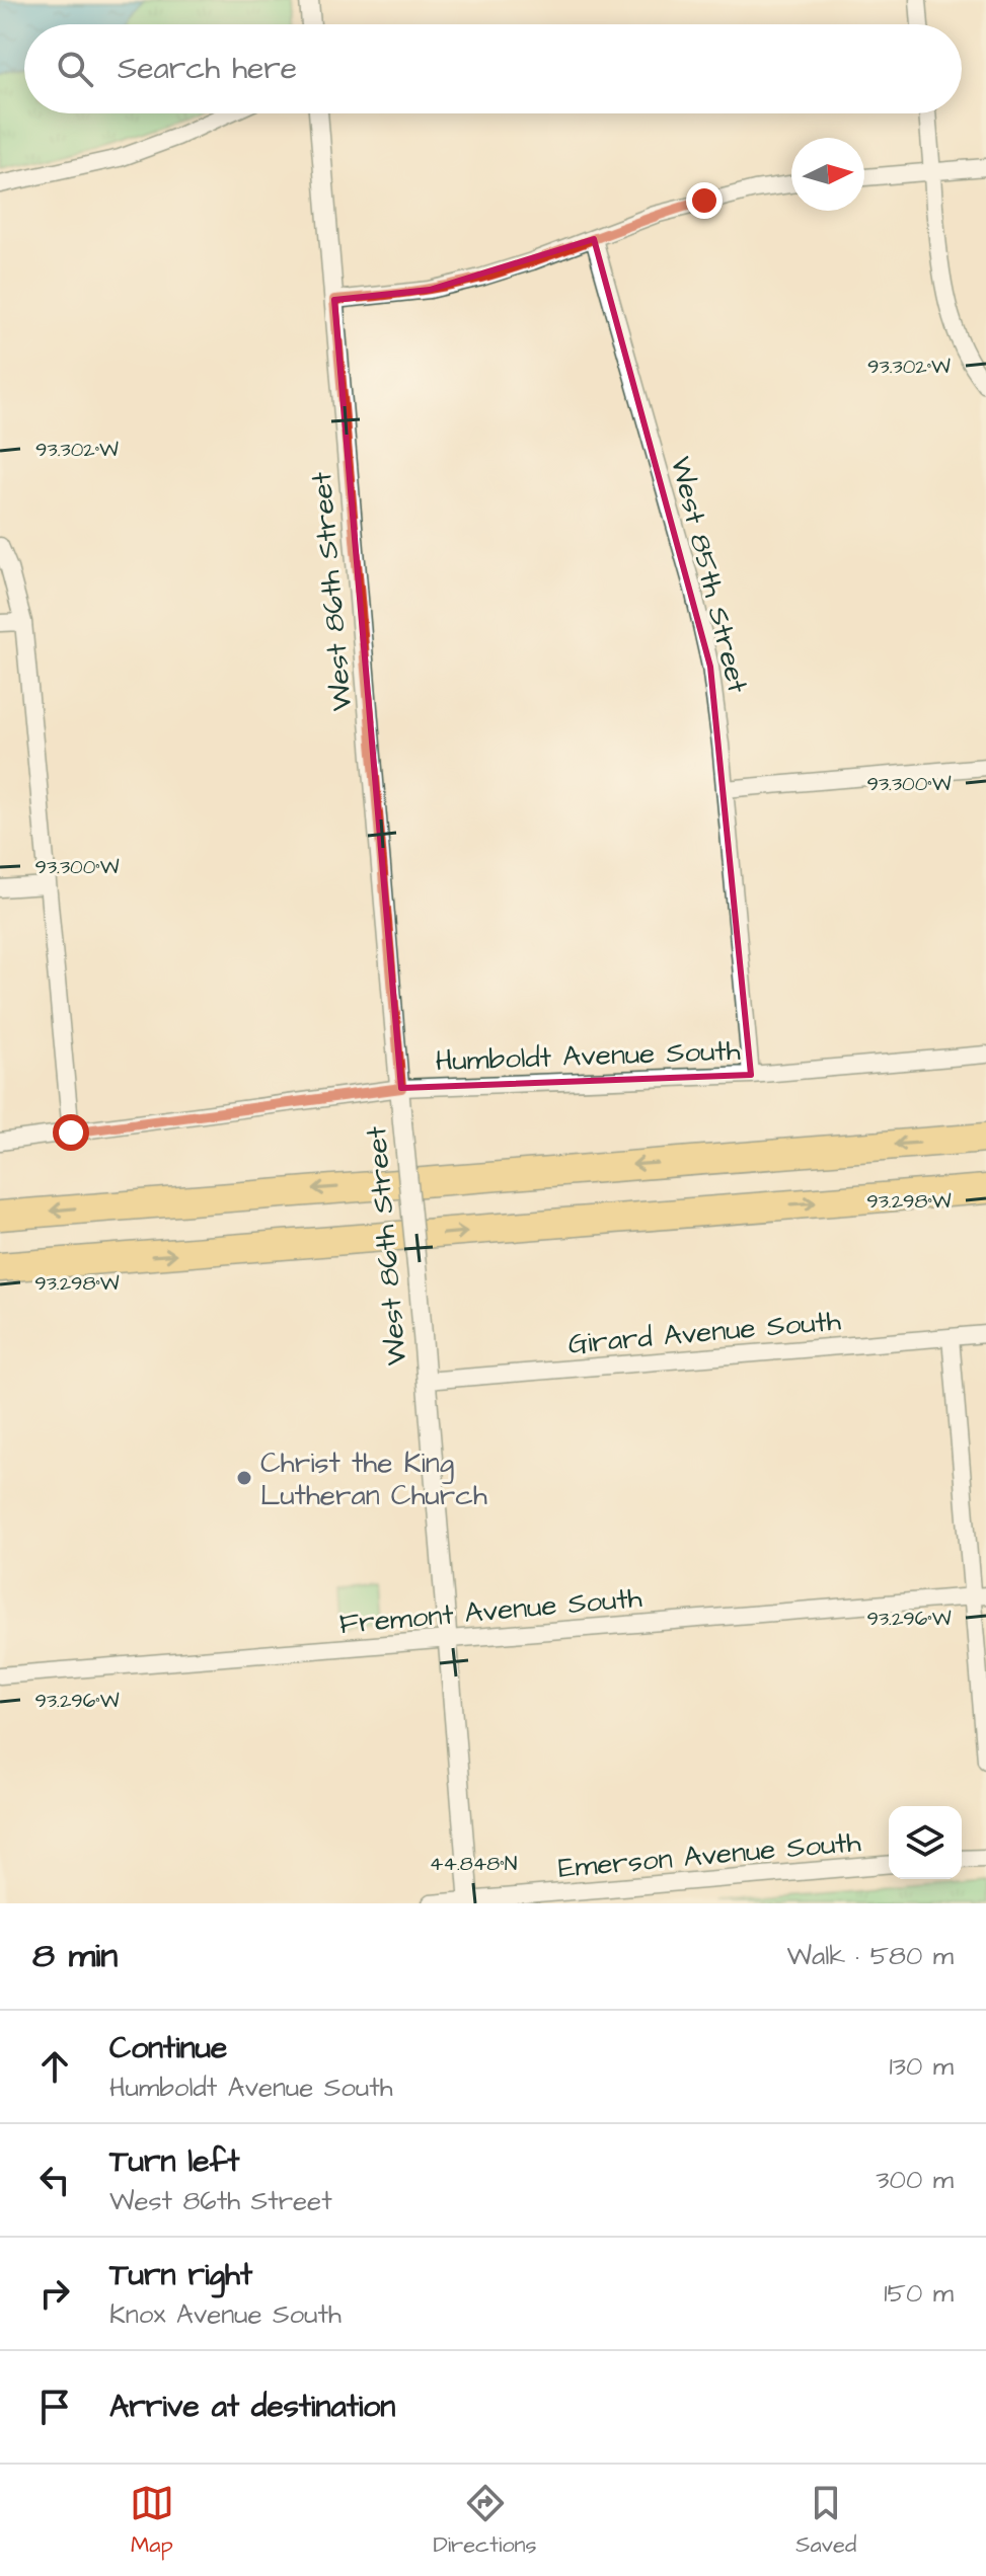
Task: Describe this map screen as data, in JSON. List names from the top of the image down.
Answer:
{
  "streets": {
    "street": [
      "West 85th Street",
      "West 86th Street",
      "Humboldt Avenue South",
      "Girard Avenue South",
      "Fremont Avenue South",
      "Emerson Avenue South"
    ]
  },
  "crossings": [
    ["West 85th Street", "Humboldt Avenue South"],
    ["West 86th Street", "Humboldt Avenue South"],
    ["West 86th Street", "Girard Avenue South"],
    ["West 86th Street", "Fremont Avenue South"],
    ["West 86th Street", "Emerson Avenue South"]
  ],
  "places": ["Christ the King Lutheran Church"],
  "north": "right",
  "page": {
    "search": "Search here",
    "heading": ["8 min", "Walk · 580 m"],
    "list": [
      ["Continue", "Humboldt Avenue South", "130 m"],
      ["Turn left", "West 86th Street", "300 m"],
      ["Turn right", "Knox Avenue South", "150 m"],
      "Arrive at destination"
    ],
    "nav": ["Map", "Directions", "Saved"]
  },
  "coordinates": [
    "93.302°W",
    "93.300°W",
    "93.298°W",
    "93.296°W",
    "44.848°N"
  ]
}
